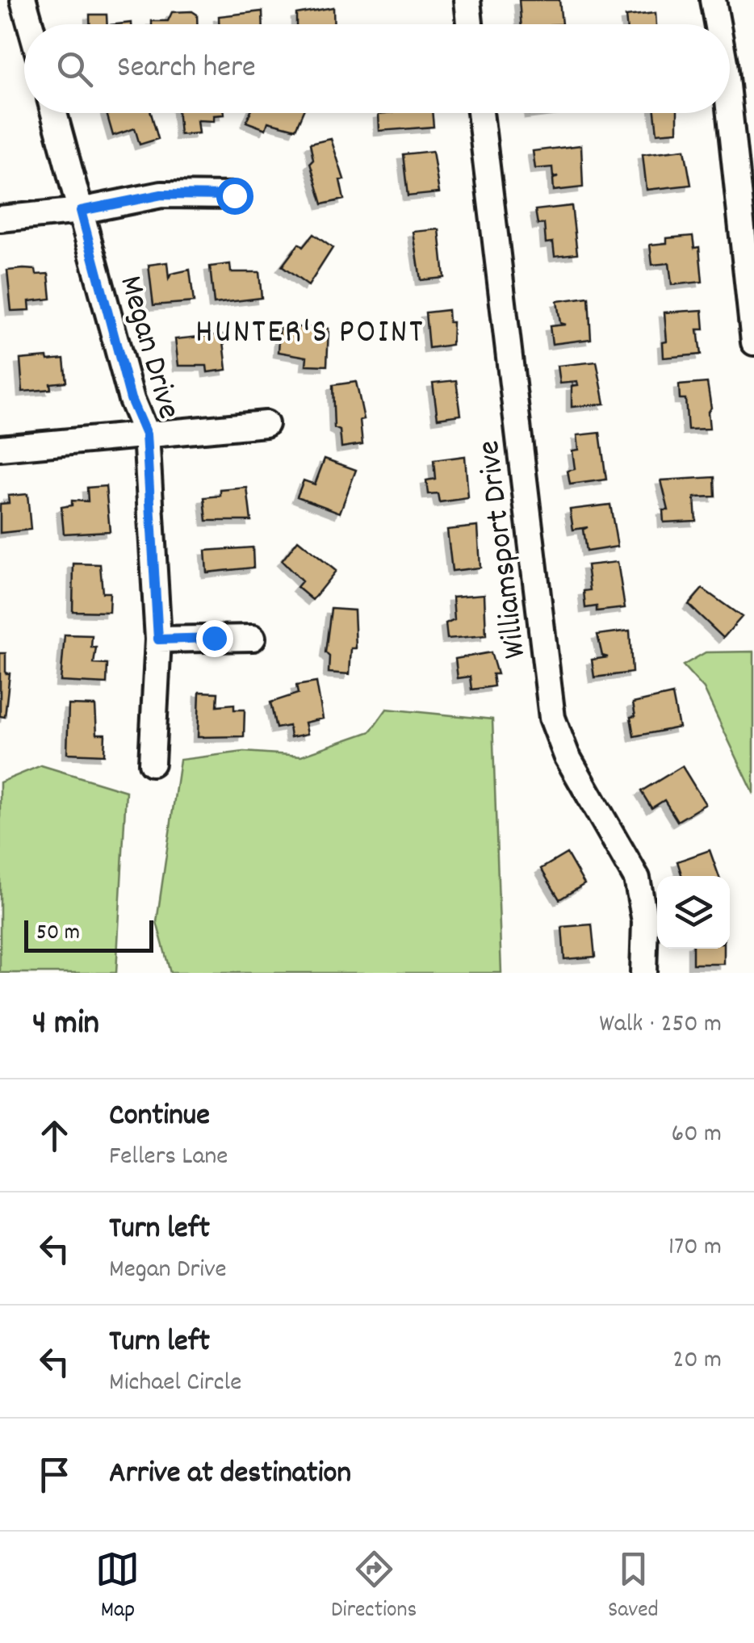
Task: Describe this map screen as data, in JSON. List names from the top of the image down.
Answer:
{
  "streets": {
    "street": ["Megan Drive", "Williamsport Drive"]
  },
  "districts": ["HUNTER'S POINT"],
  "scale_bar": "50 m",
  "page": {
    "search": "Search here",
    "scale": "50 m",
    "heading": ["4 min", "Walk · 250 m"],
    "list": [
      ["Continue", "Fellers Lane", "60 m"],
      ["Turn left", "Megan Drive", "170 m"],
      ["Turn left", "Michael Circle", "20 m"],
      "Arrive at destination"
    ],
    "nav": ["Map", "Directions", "Saved"]
  }
}
